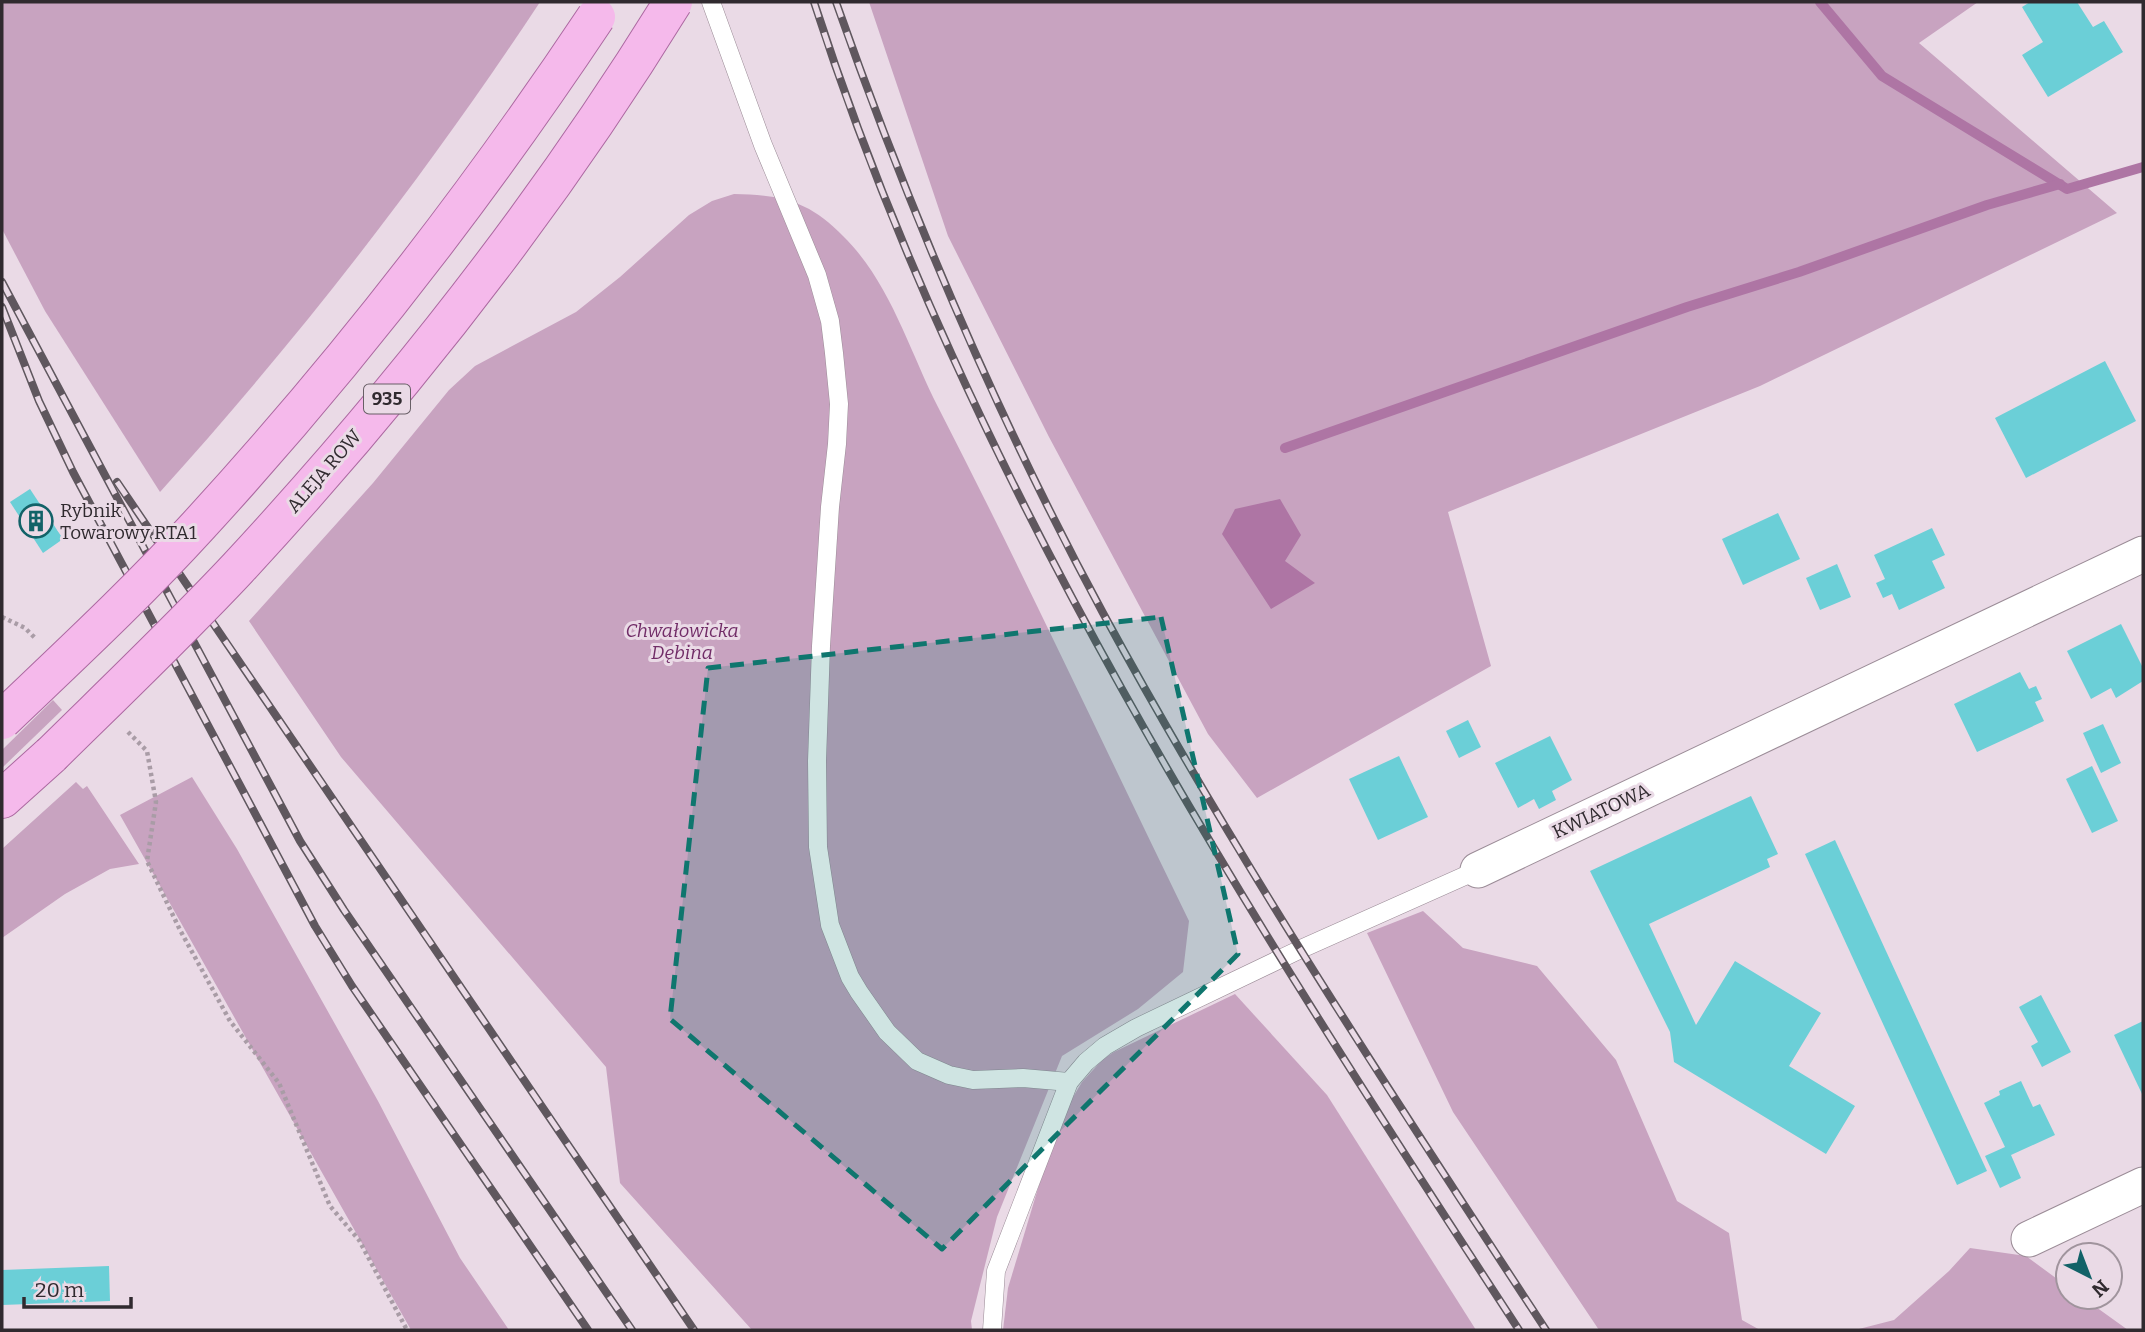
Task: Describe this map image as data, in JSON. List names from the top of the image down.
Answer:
{
  "streets": {
    "main road": ["935", "ALEJA ROW"],
    "street": ["KWIATOWA"]
  },
  "parks": ["Chwałowicka Dębina"],
  "places": {
    "building": ["Rybnik Towarowy RTA1"]
  },
  "scale_bar": "20 m",
  "north": "bottom right"
}
